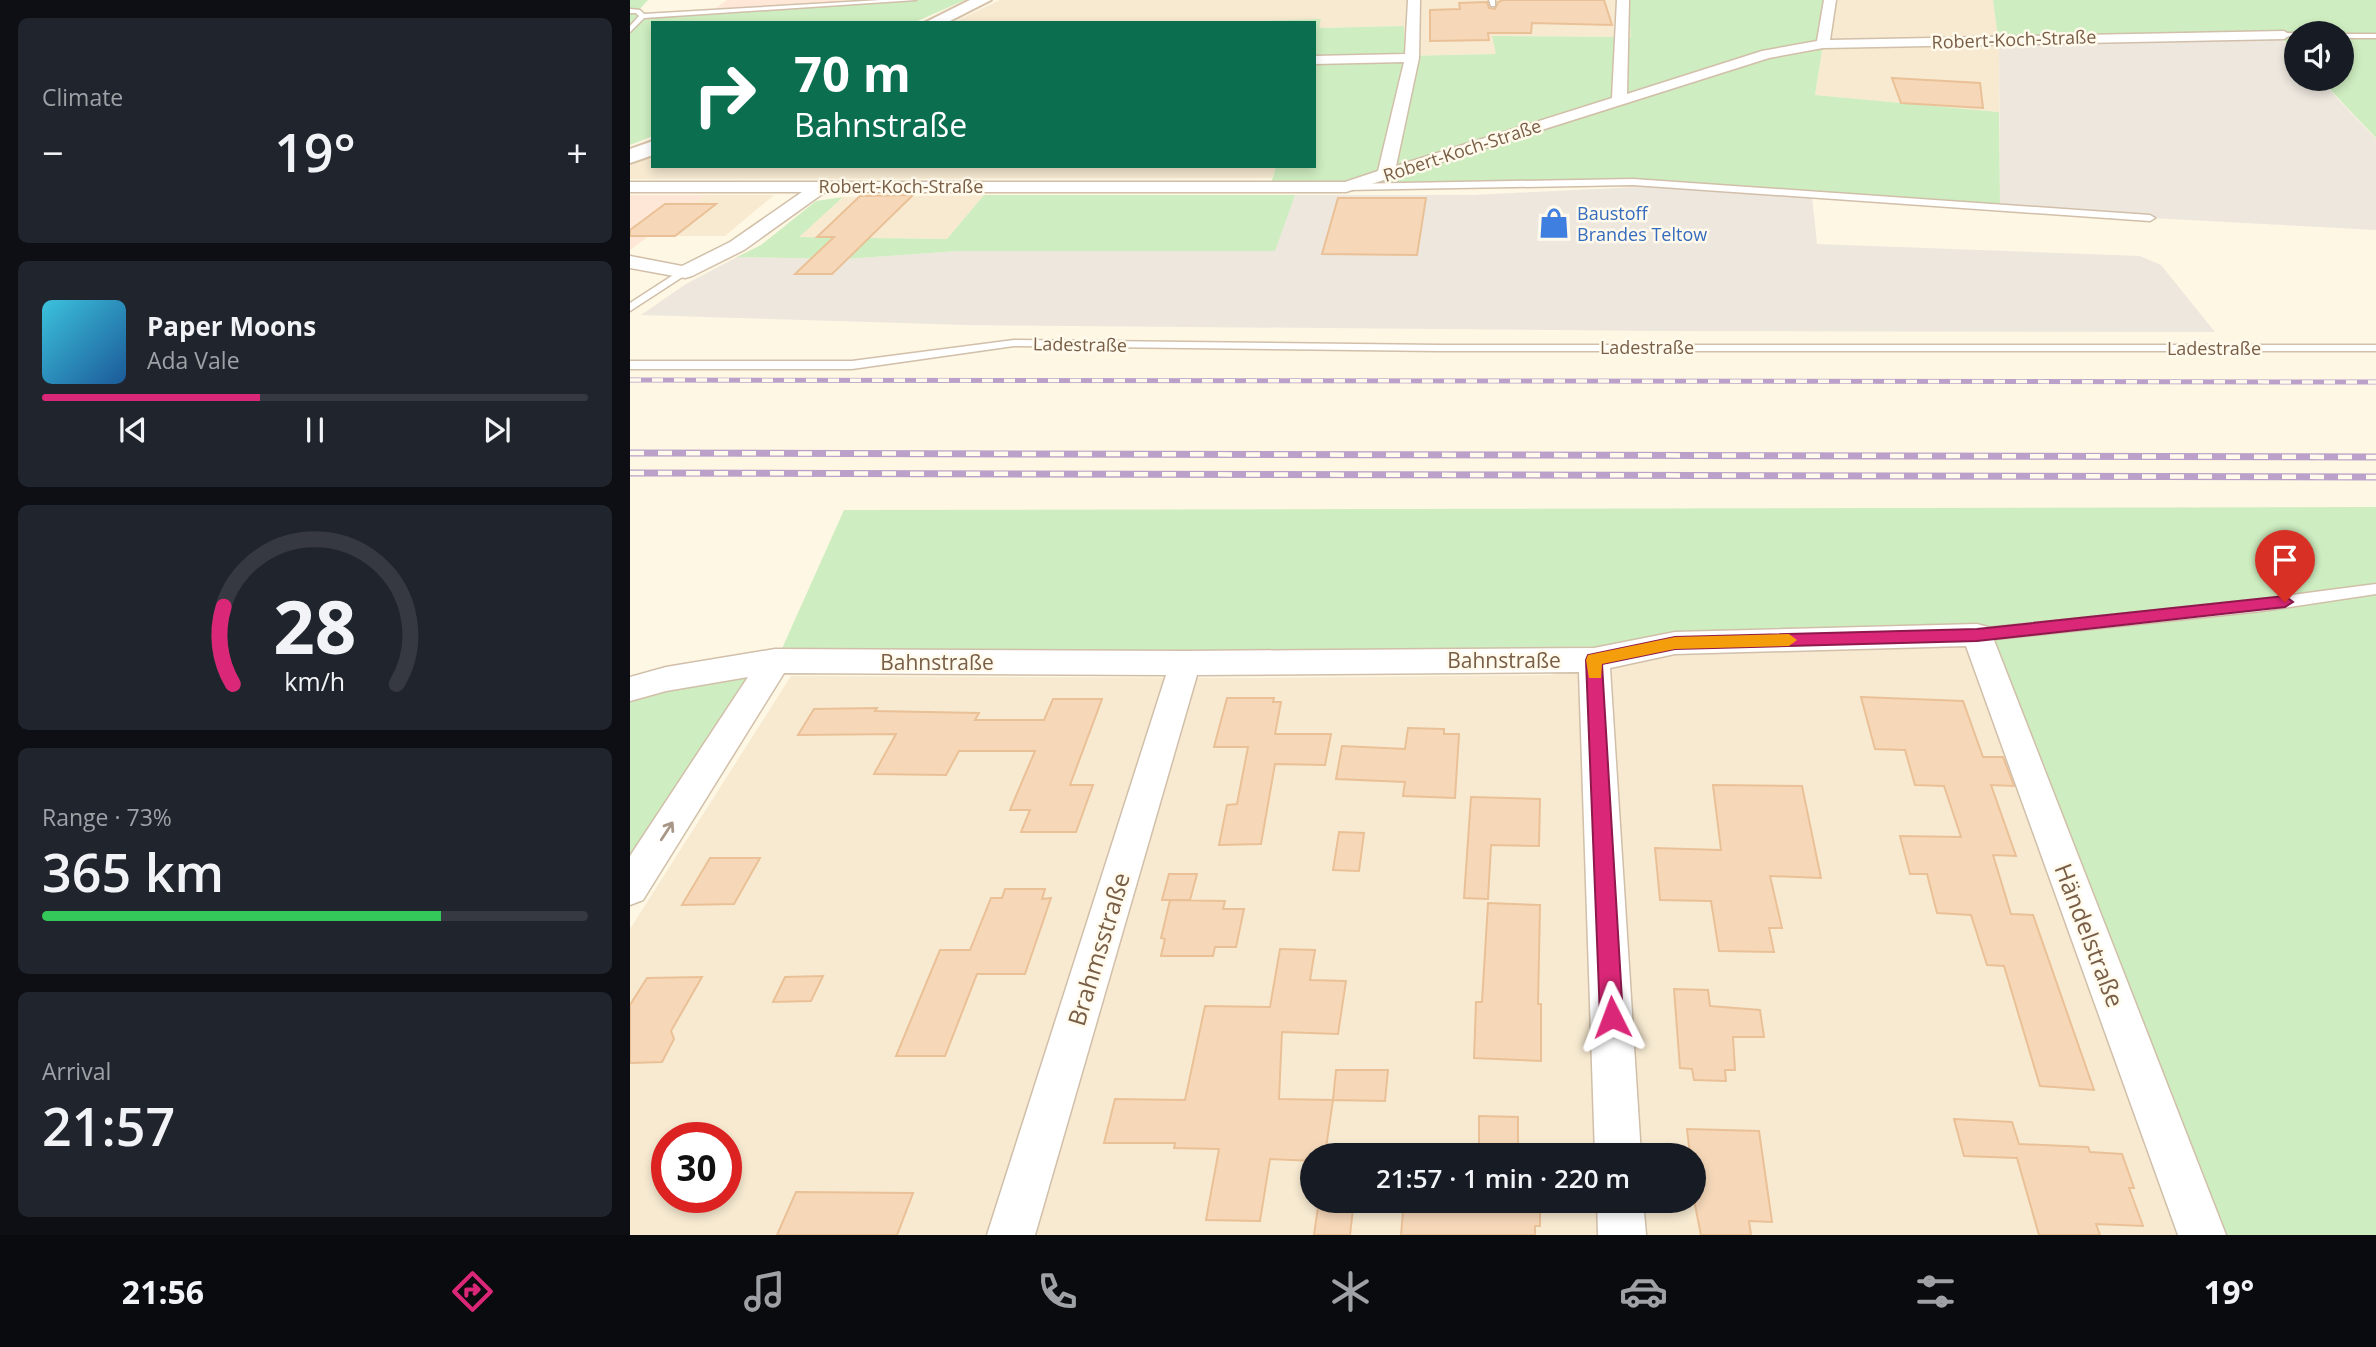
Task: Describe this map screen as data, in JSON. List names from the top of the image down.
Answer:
{
  "streets": {
    "street": [
      "Robert-Koch-Straße",
      "Bahnstraße",
      "Händelstraße",
      "Brahmsstraße"
    ],
    "lane": ["Ladestraße"]
  },
  "crossings": [
    ["Bahnstraße", "Händelstraße"],
    ["Bahnstraße", "Brahmsstraße"]
  ],
  "places": {
    "shop": ["Baustoff Brandes Teltow"]
  },
  "page": {
    "tile": [
      "Climate",
      ["Range · 73%", "365 km"],
      ["Arrival", "21:57"]
    ],
    "turn": ["70 m", "Bahnstraße"],
    "heat": ["−", "19°", "+"],
    "song": ["Paper Moons", "Ada Vale"],
    "limit": "30",
    "trip": "21:57 · 1 min · 220 m",
    "tabs": ["21:56", "19°"],
    "gauge": ["28", "km/h"]
  }
}
